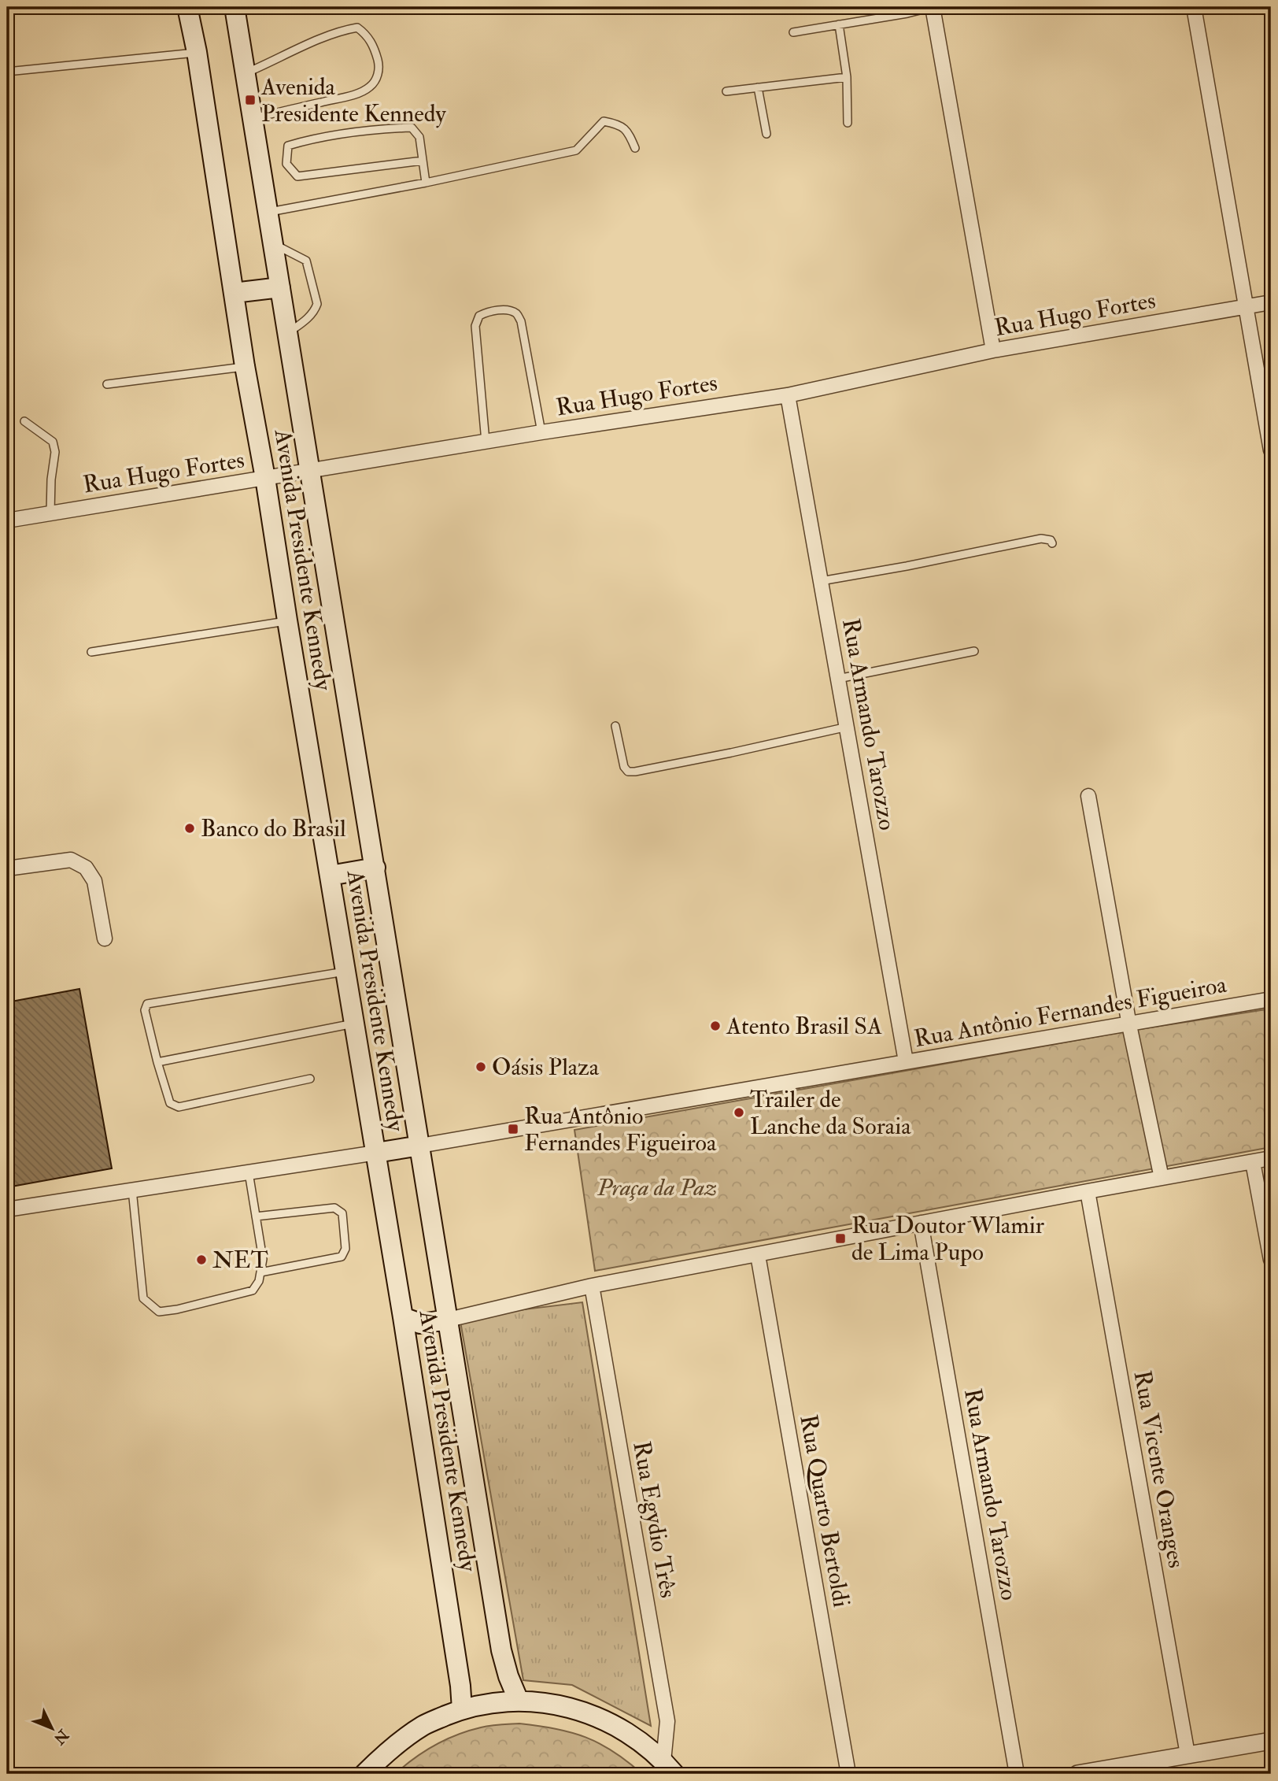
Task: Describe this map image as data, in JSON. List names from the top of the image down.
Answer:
{
  "streets": {
    "main road": ["Avenida Presidente Kennedy"],
    "street": [
      "Rua Hugo Fortes",
      "Rua Armando Tarozzo",
      "Rua Antônio Fernandes Figueiroa",
      "Rua Vicente Oranges",
      "Rua Quarto Bertoldi",
      "Rua Egydio Três"
    ]
  },
  "crossings": [
    ["Rua Hugo Fortes", "Avenida Presidente Kennedy"],
    ["Rua Hugo Fortes", "Rua Armando Tarozzo"],
    ["Avenida Presidente Kennedy", "Rua Antônio Fernandes Figueiroa"],
    ["Rua Armando Tarozzo", "Rua Antônio Fernandes Figueiroa"]
  ],
  "parks": ["Praça da Paz"],
  "places": {
    "transit": ["Avenida Presidente Kennedy", "Rua Antônio Fernandes Figueiroa", "Rua Doutor Wlamir de Lima Pupo"],
    "other": [
      "Banco do Brasil",
      "Atento Brasil SA",
      "Oásis Plaza",
      "Trailer de Lanche da Soraia",
      "NET"
    ]
  },
  "north": "bottom right"
}
